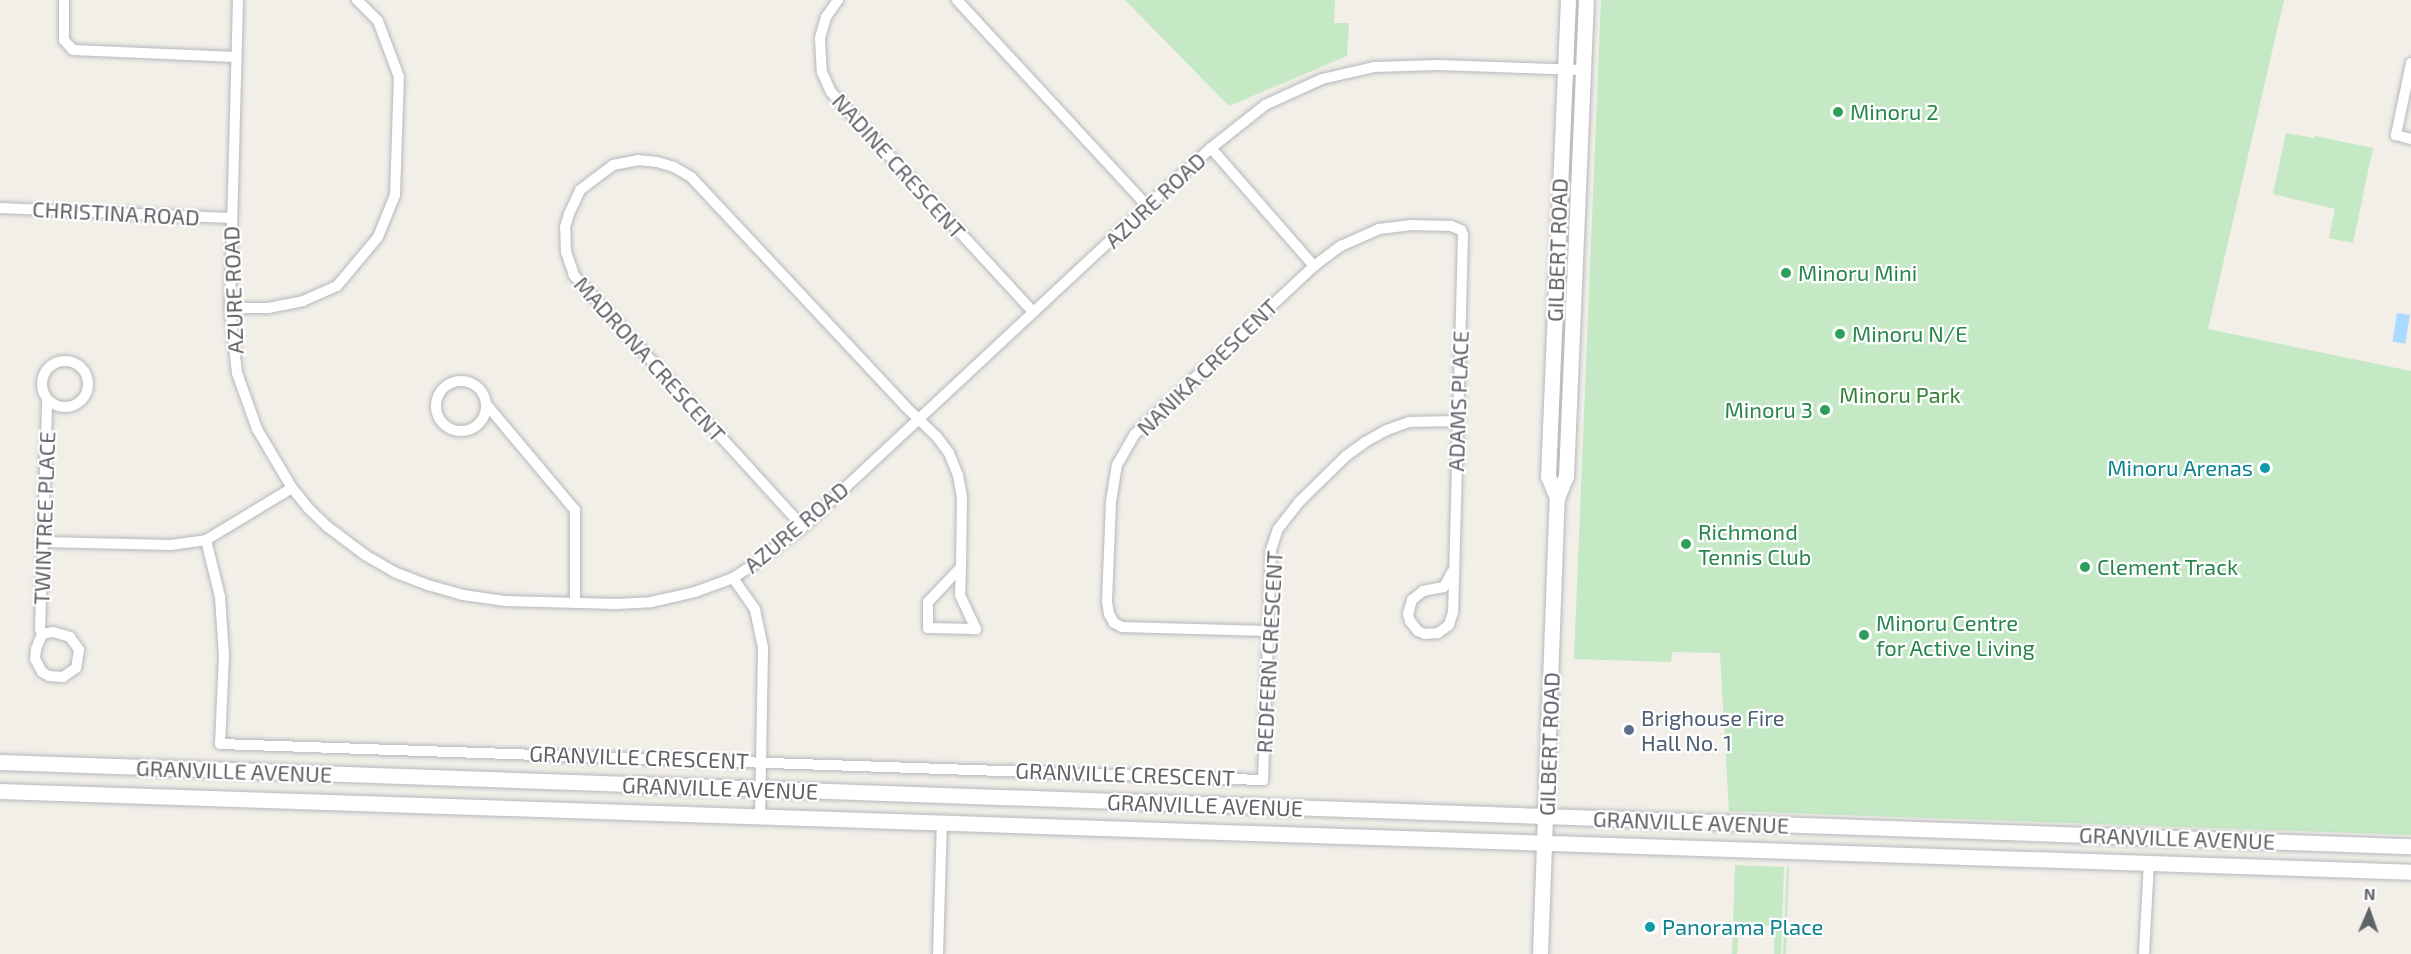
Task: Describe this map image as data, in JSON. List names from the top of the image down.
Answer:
{
  "streets": {
    "main road": ["GILBERT ROAD", "GRANVILLE AVENUE"],
    "street": [
      "NADINE CRESCENT",
      "AZURE ROAD",
      "CHRISTINA ROAD",
      "MADRONA CRESCENT",
      "NANIKA CRESCENT",
      "ADAMS PLACE",
      "TWINTREE PLACE",
      "REDFERN CRESCENT",
      "GRANVILLE CRESCENT"
    ]
  },
  "crossings": [
    ["NADINE CRESCENT", "AZURE ROAD"],
    ["AZURE ROAD", "CHRISTINA ROAD"],
    ["AZURE ROAD", "GILBERT ROAD"],
    ["AZURE ROAD", "MADRONA CRESCENT"],
    ["GILBERT ROAD", "GRANVILLE AVENUE"],
    ["NANIKA CRESCENT", "ADAMS PLACE"],
    ["NANIKA CRESCENT", "REDFERN CRESCENT"],
    ["ADAMS PLACE", "REDFERN CRESCENT"],
    ["REDFERN CRESCENT", "GRANVILLE CRESCENT"]
  ],
  "parks": ["Minoru Park"],
  "places": [
    "Minoru 2",
    "Minoru Mini",
    "Minoru N/E",
    "Minoru 3",
    "Minoru Arenas",
    "Richmond Tennis Club",
    "Clement Track",
    "Minoru Centre for Active Living",
    "Brighouse Fire Hall No. 1",
    "Panorama Place"
  ],
  "north": "top"
}
